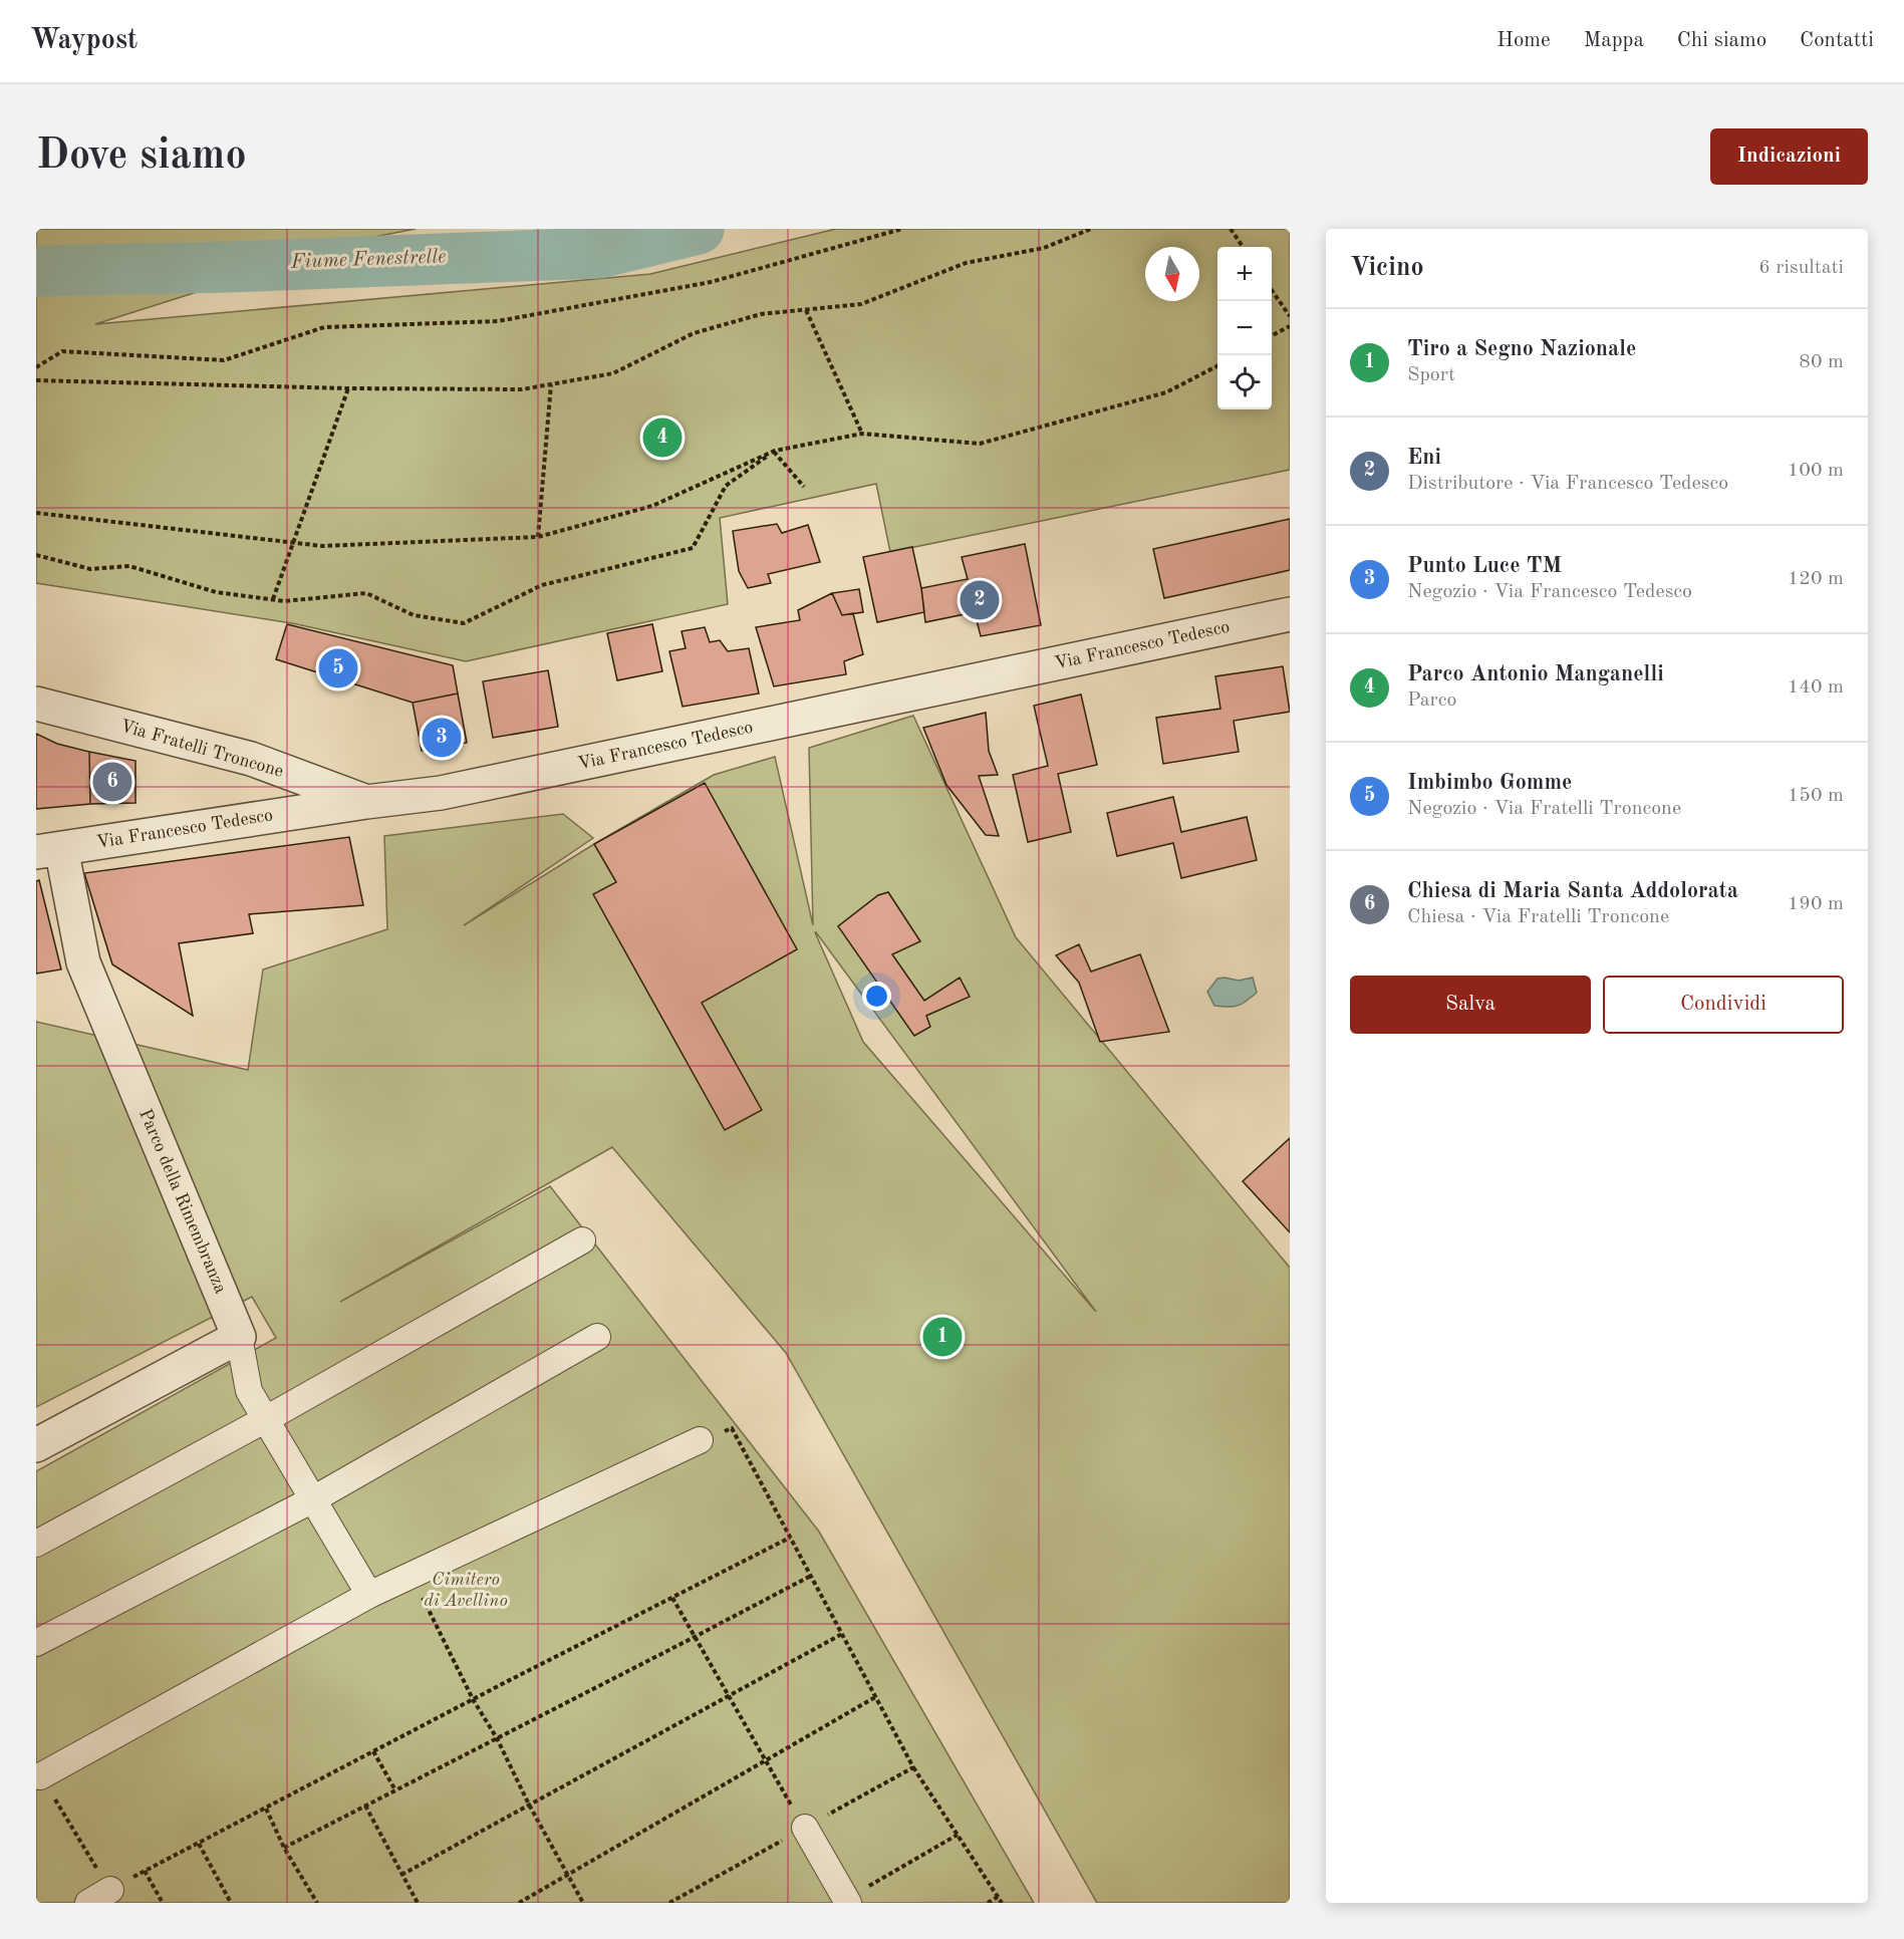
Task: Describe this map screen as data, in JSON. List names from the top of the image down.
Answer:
{
  "streets": {
    "street": ["Via Francesco Tedesco", "Via Fratelli Troncone", "Parco della Rimembranza"]
  },
  "crossings": [
    ["Via Francesco Tedesco", "Via Fratelli Troncone"],
    ["Via Francesco Tedesco", "Parco della Rimembranza"]
  ],
  "water": ["Fiume Fenestrelle"],
  "parks": ["Cimitero di Avellino"],
  "north": "bottom",
  "page": {
    "header": "Waypost",
    "nav": [
      "Home",
      "Mappa",
      "Chi siamo",
      "Contatti"
    ],
    "buttons": [
      "Indicazioni",
      ["Salva", "Condividi"]
    ],
    "title": "Dove siamo",
    "heading": ["Vicino", "6 risultati"],
    "map_buttons": ["+", "−"],
    "list": [
      {
        "mark": "1",
        "name": "Tiro a Segno Nazionale",
        "note": "Sport",
        "value": "80 m"
      },
      {
        "mark": "2",
        "name": "Eni",
        "note": "Distributore · Via Francesco Tedesco",
        "value": "100 m"
      },
      {
        "mark": "3",
        "name": "Punto Luce TM",
        "note": "Negozio · Via Francesco Tedesco",
        "value": "120 m"
      },
      {
        "mark": "4",
        "name": "Parco Antonio Manganelli",
        "note": "Parco",
        "value": "140 m"
      },
      {
        "mark": "5",
        "name": "Imbimbo Gomme",
        "note": "Negozio · Via Fratelli Troncone",
        "value": "150 m"
      },
      {
        "mark": "6",
        "name": "Chiesa di Maria Santa Addolorata",
        "note": "Chiesa · Via Fratelli Troncone",
        "value": "190 m"
      }
    ],
    "pins": [
      "4",
      "2",
      "5",
      "3",
      "6",
      "1"
    ]
  }
}
